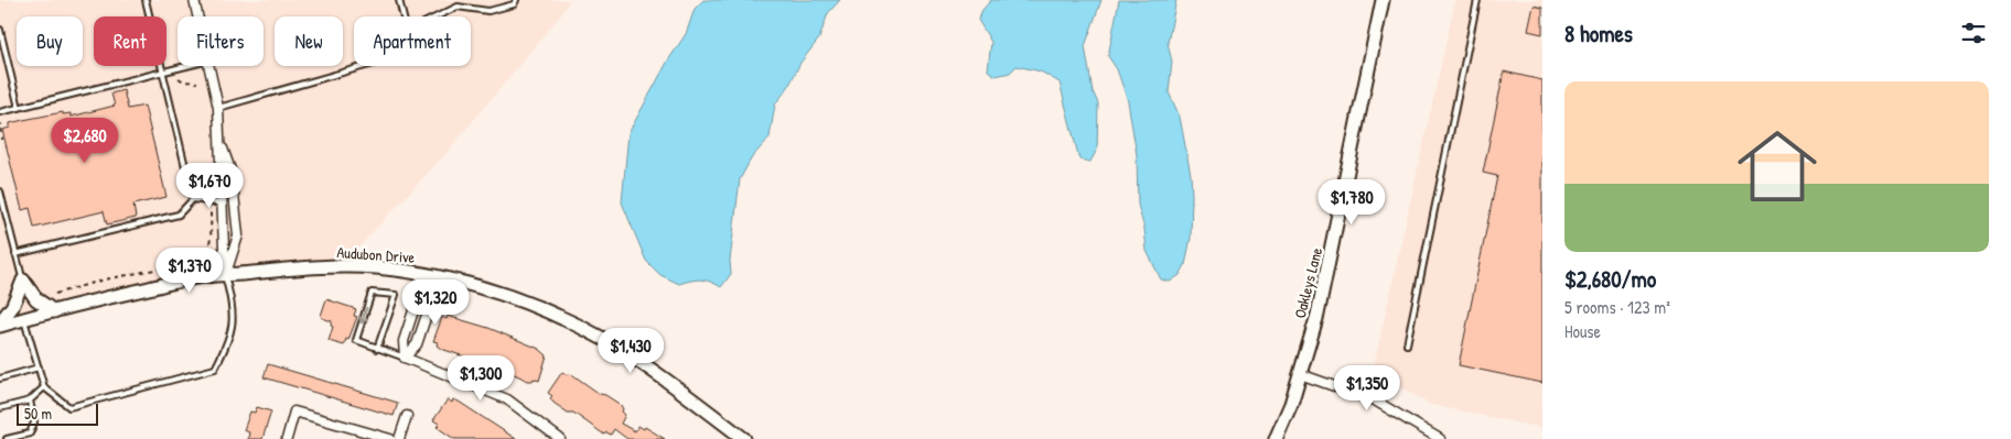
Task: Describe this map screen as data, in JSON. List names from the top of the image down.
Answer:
{
  "streets": {
    "street": ["Audubon Drive", "Oakleys Lane"]
  },
  "scale_bar": "50 m",
  "page": {
    "heading": "8 homes",
    "chip": [
      "Buy",
      "Rent",
      "Filters",
      "New",
      "Apartment"
    ],
    "list": [
      {
        "name": "$2,680/mo",
        "note": "5 rooms · 123 m² · House"
      }
    ],
    "price": [
      "$2,680",
      "$1,670",
      "$1,780",
      "$1,370",
      "$1,320",
      "$1,430",
      "$1,300",
      "$1,350"
    ],
    "scale": "50 m"
  }
}
